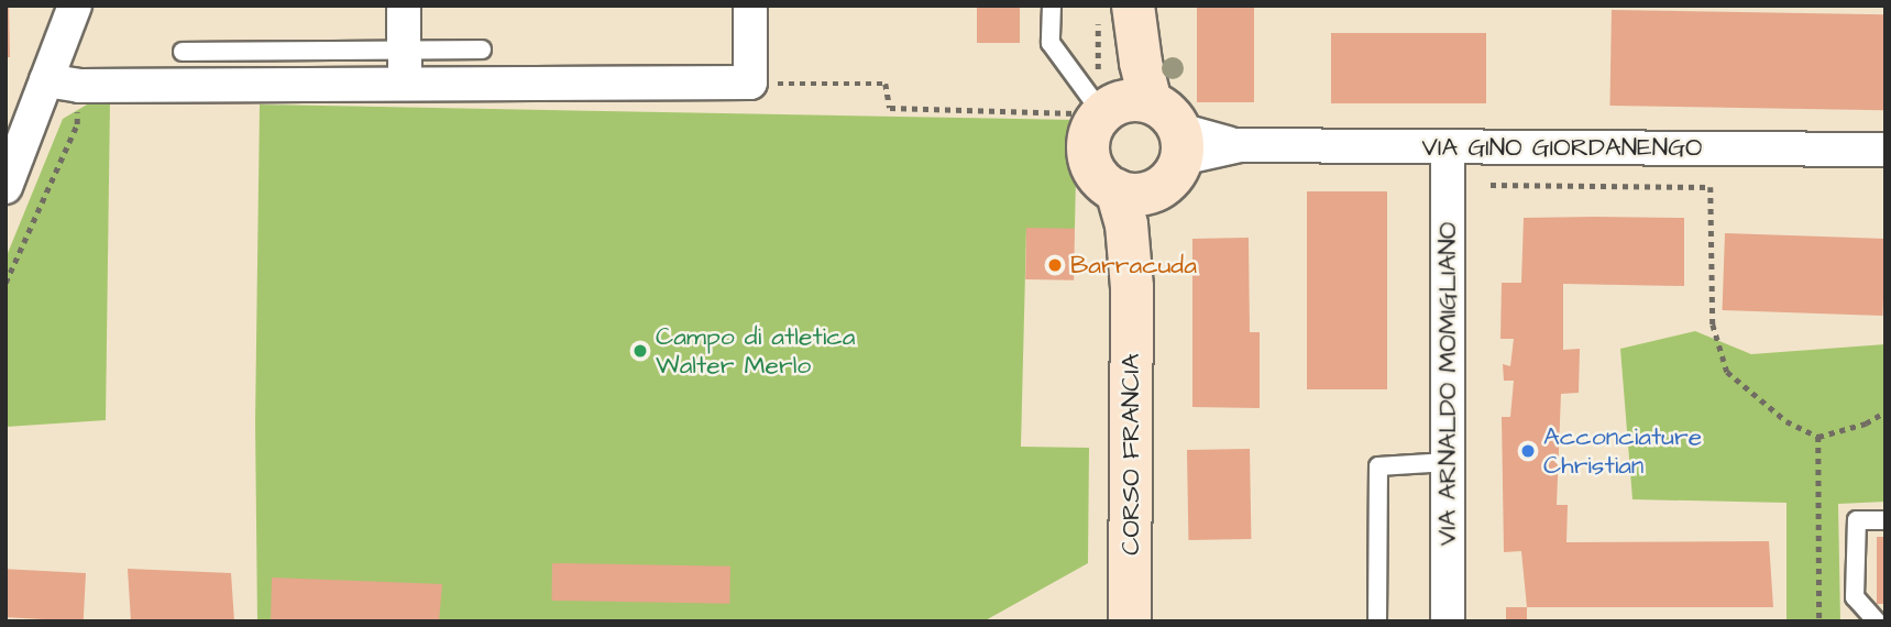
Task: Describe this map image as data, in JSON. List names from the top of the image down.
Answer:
{
  "streets": {
    "main road": ["CORSO FRANCIA"],
    "street": ["VIA GINO GIORDANENGO", "VIA ARNALDO MOMIGLIANO"]
  },
  "crossings": [
    ["VIA GINO GIORDANENGO", "VIA ARNALDO MOMIGLIANO"]
  ],
  "places": ["Barracuda", "Campo di atletica Walter Merlo", "Acconciature Christian"]
}
